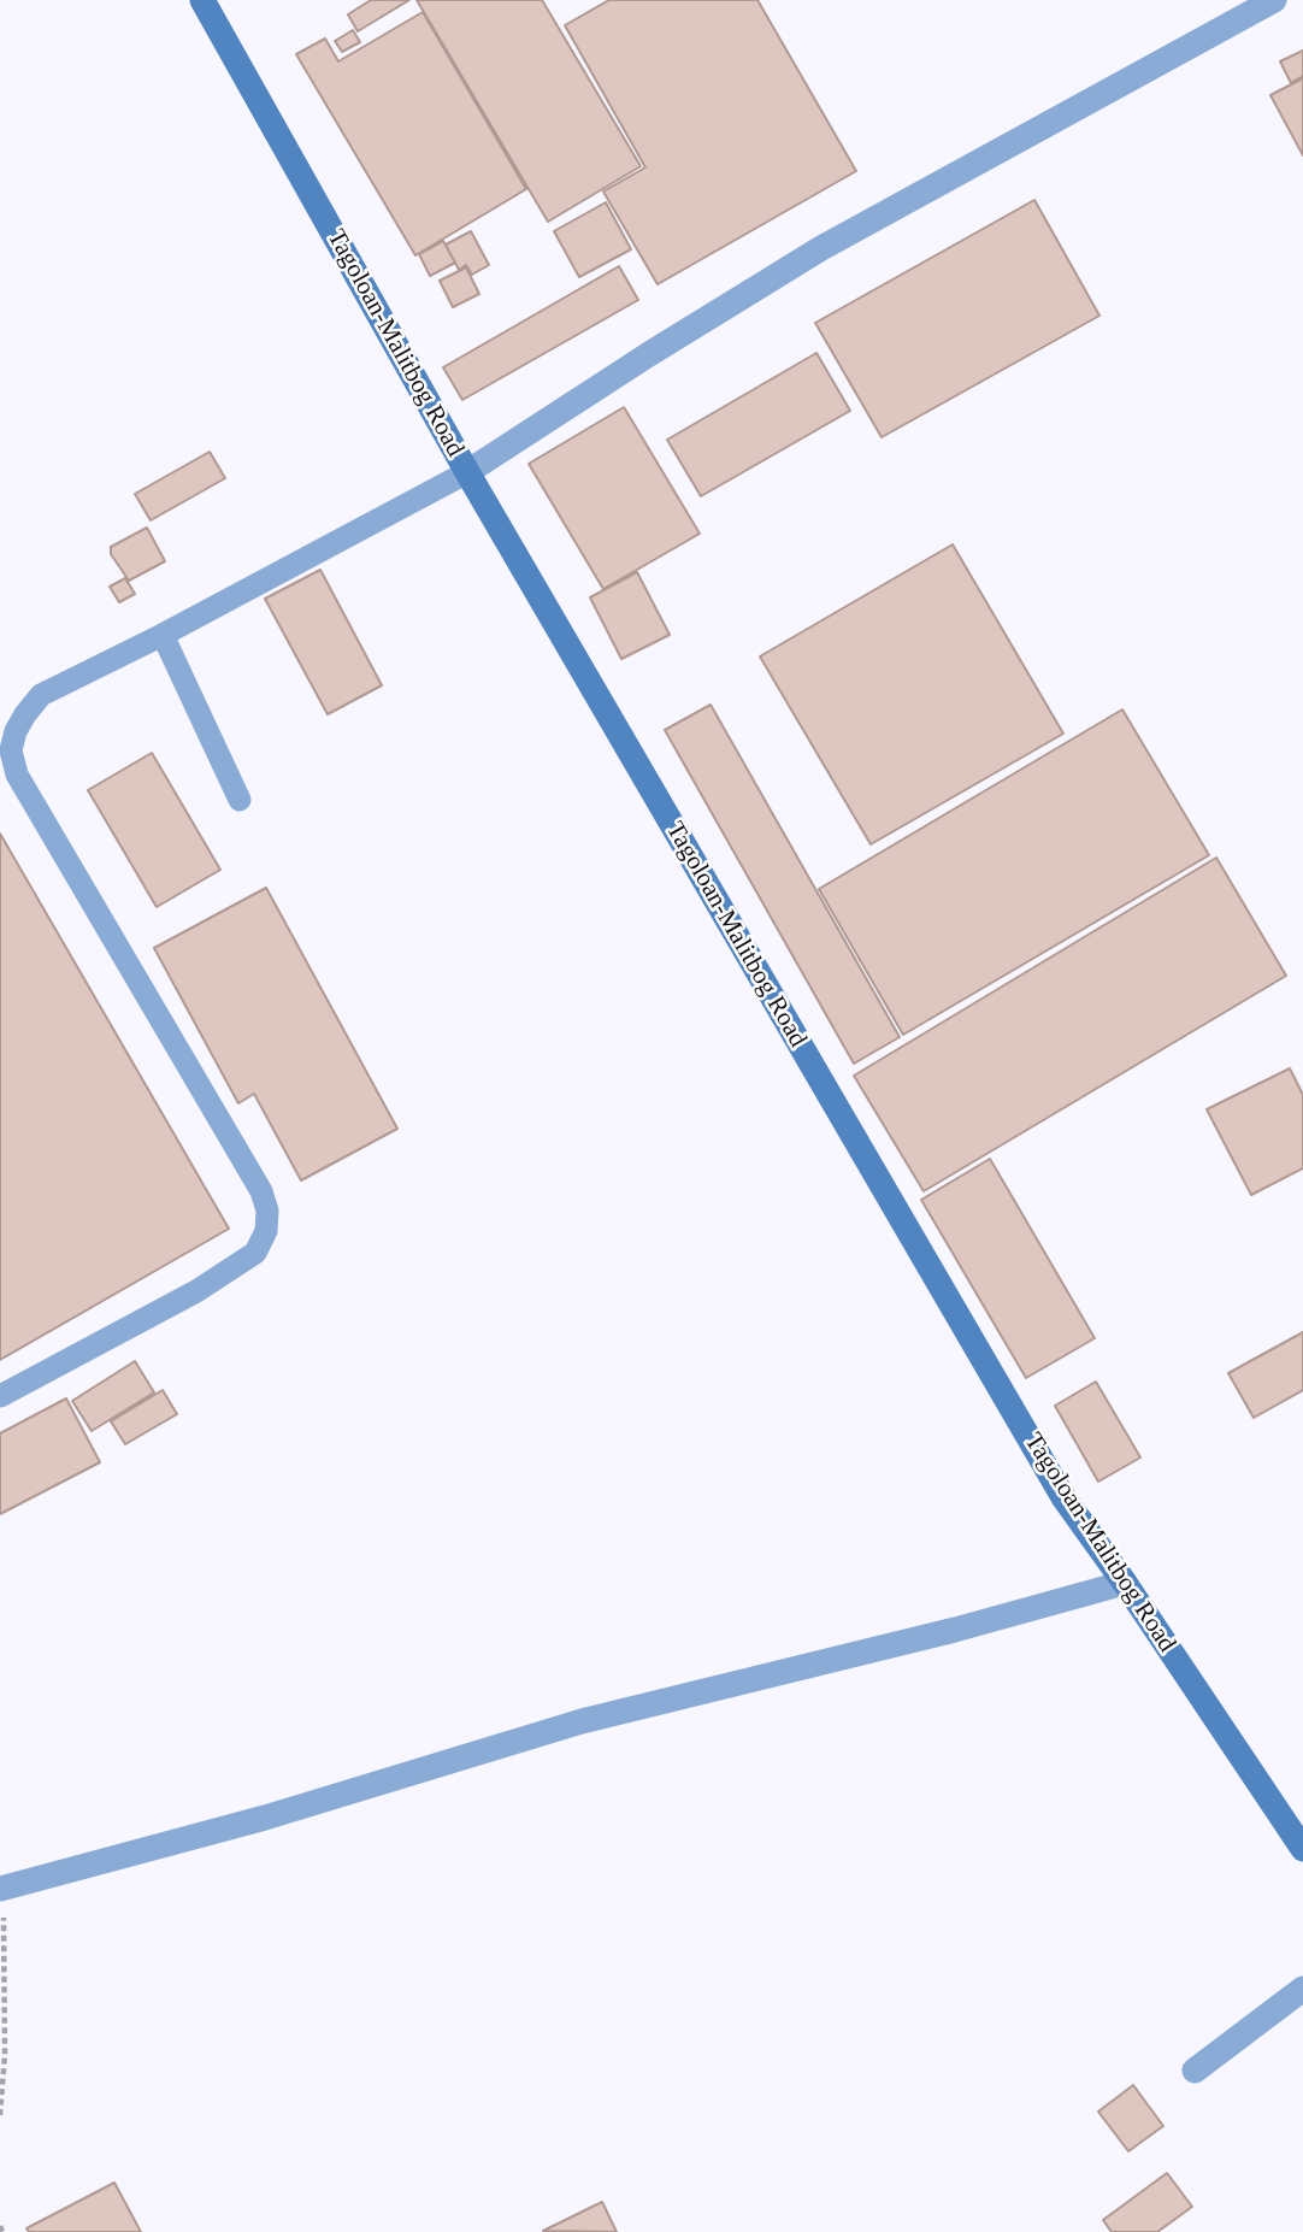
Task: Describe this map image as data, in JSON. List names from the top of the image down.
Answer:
{
  "streets": {
    "main road": ["Tagoloan-Malitbog Road"]
  }
}
